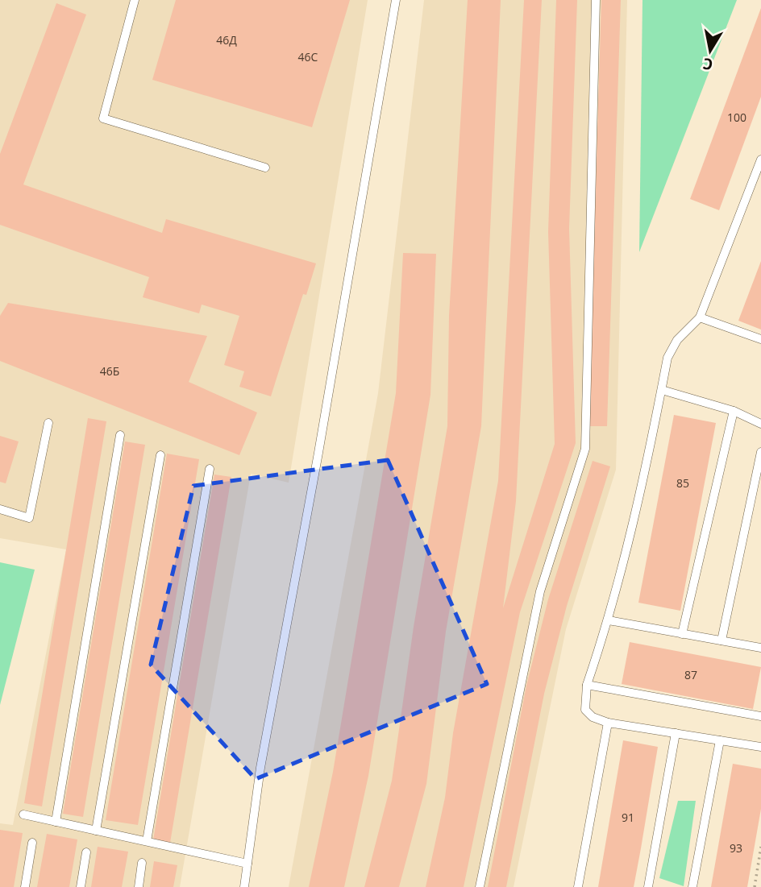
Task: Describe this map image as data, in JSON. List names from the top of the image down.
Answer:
{
  "house_numbers": [
    "46Д",
    "46С",
    "100",
    "46Б",
    "85",
    "87",
    "91",
    "93"
  ],
  "north": "bottom"
}
